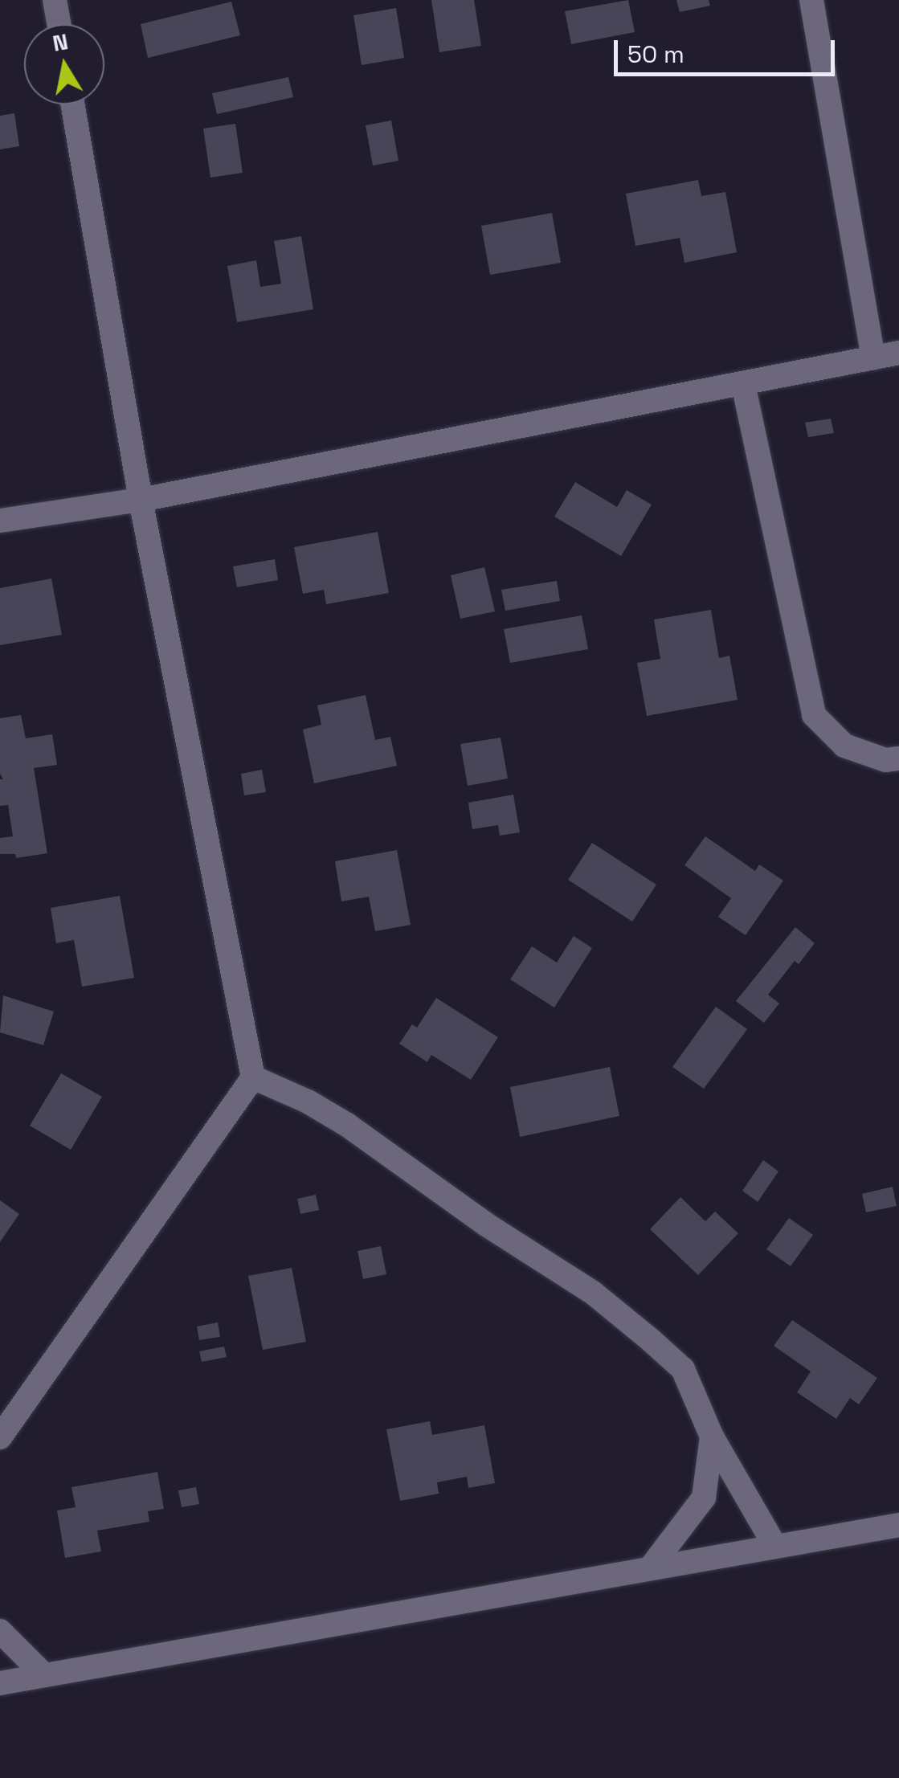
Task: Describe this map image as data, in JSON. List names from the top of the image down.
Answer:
{
  "scale_bar": "50 m",
  "north": "top"
}
